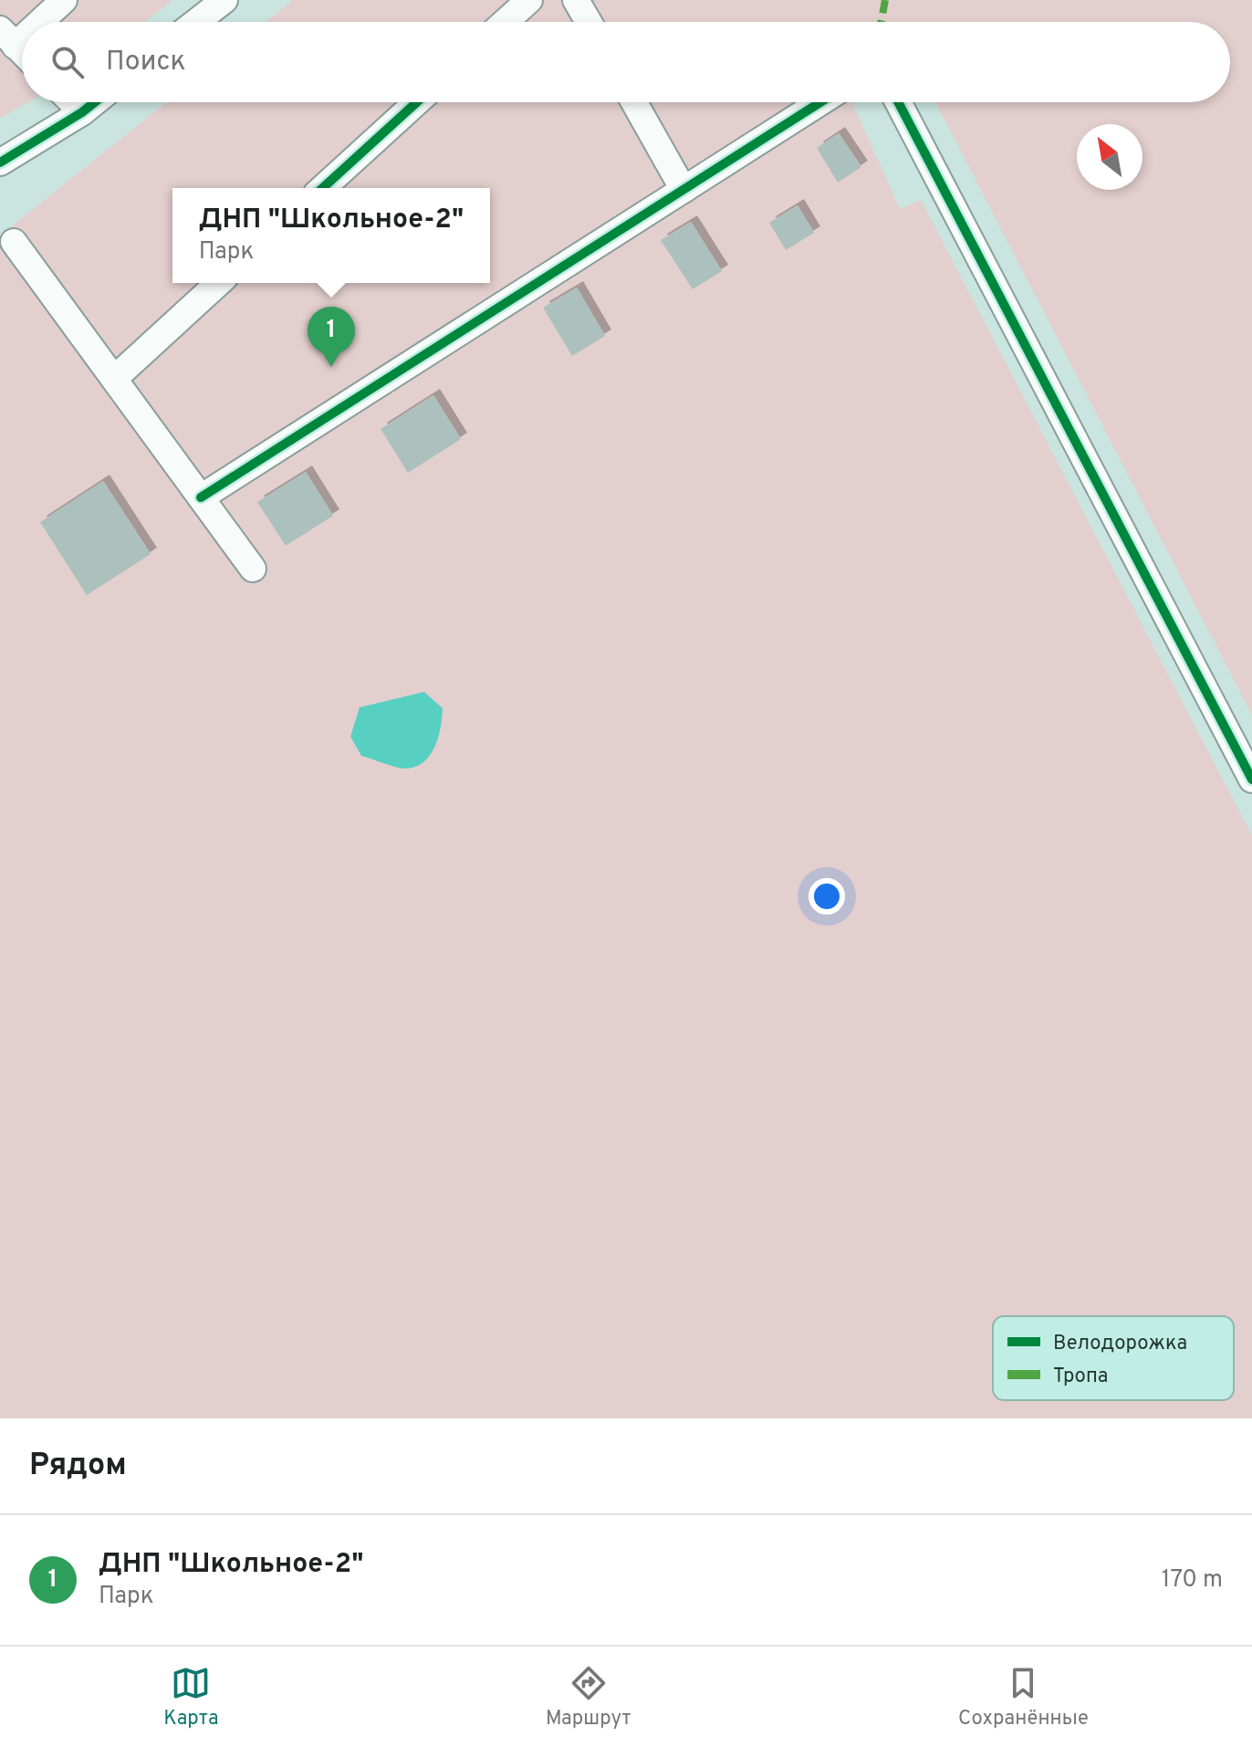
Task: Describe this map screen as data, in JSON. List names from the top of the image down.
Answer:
{
  "legend": ["Велодорожка", "Тропа"],
  "north": "top left",
  "page": {
    "search": "Поиск",
    "popup": ["ДНП \"Школьное-2\"", "Парк"],
    "pins": "1",
    "heading": "Рядом",
    "list": [
      {
        "mark": "1",
        "name": "ДНП \"Школьное-2\"",
        "note": "Парк",
        "value": "170 m"
      }
    ],
    "nav": ["Карта", "Маршрут", "Сохранённые"]
  }
}
